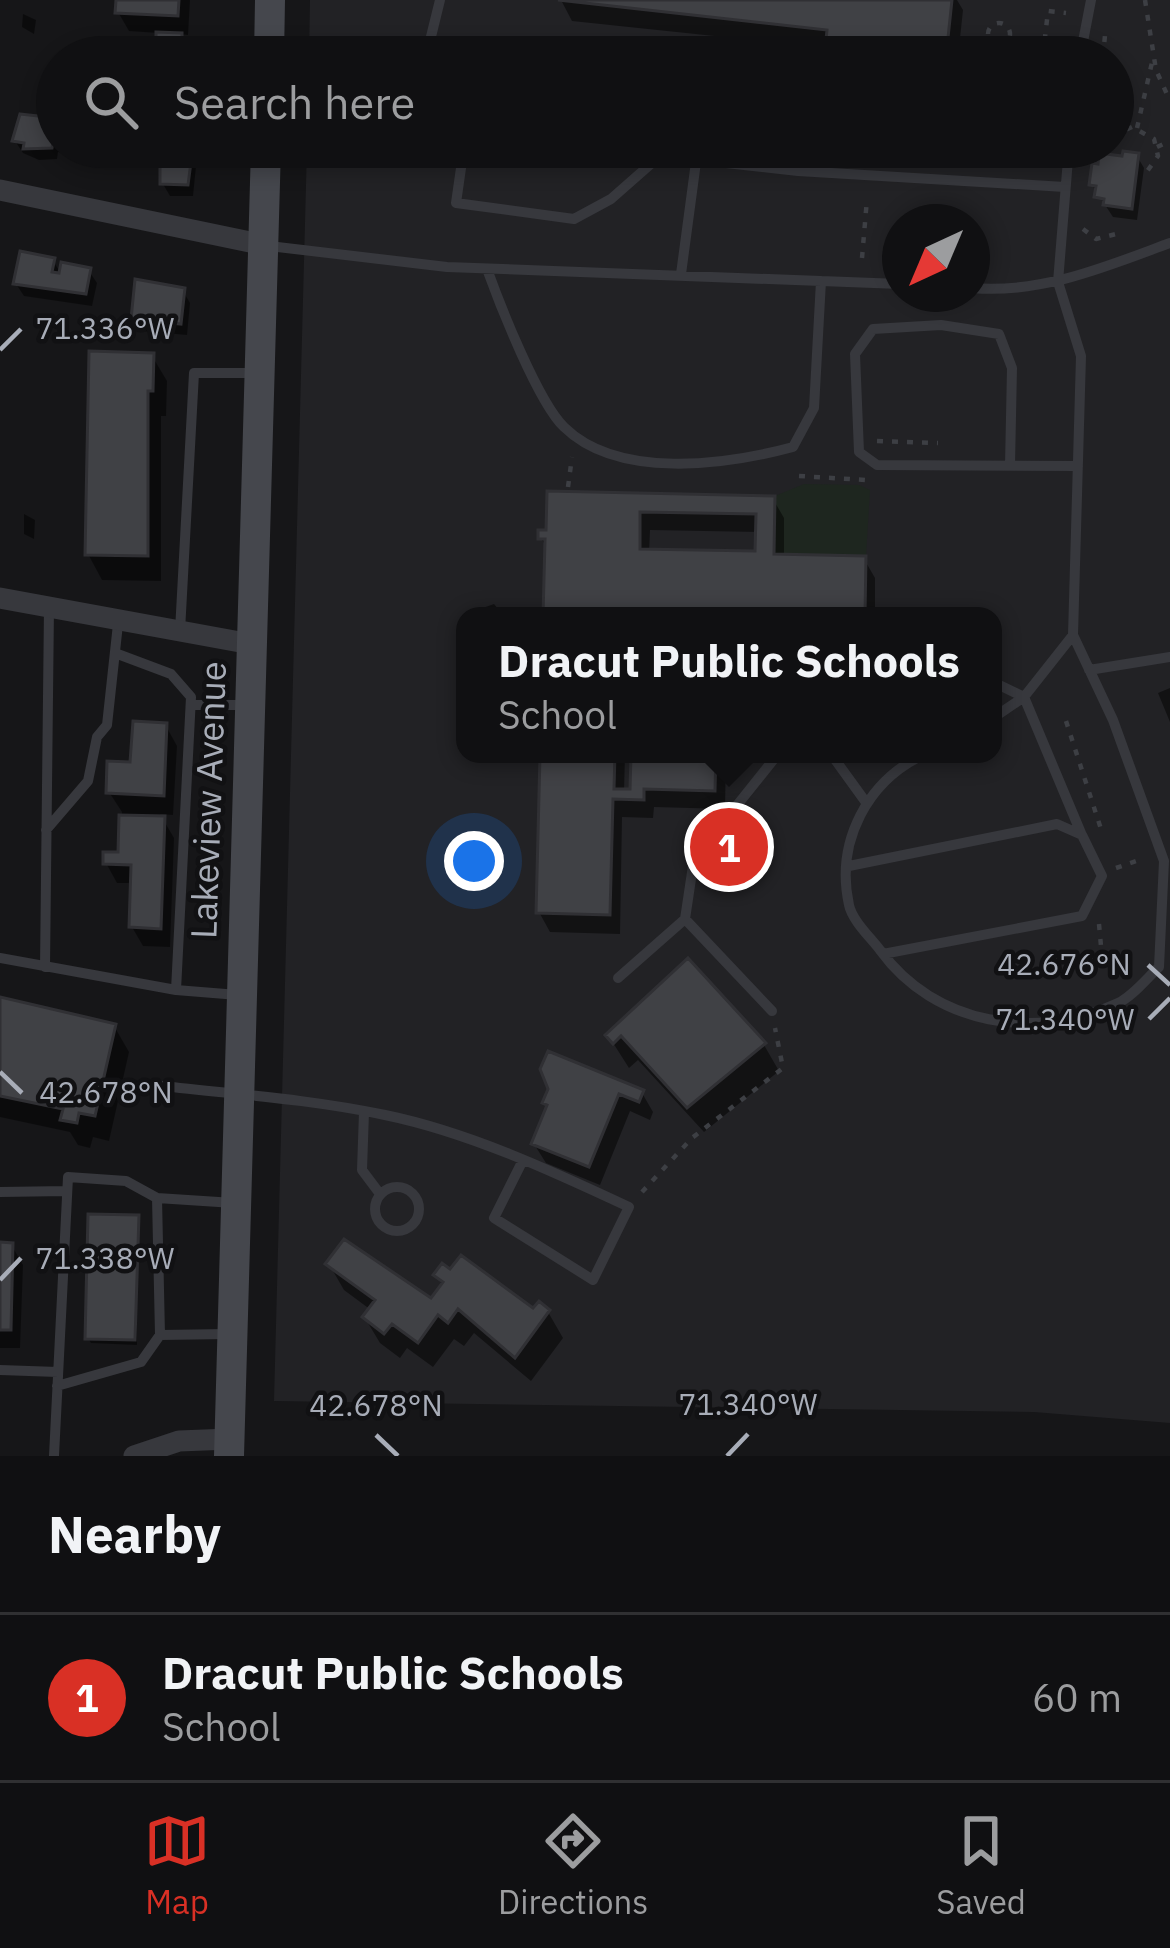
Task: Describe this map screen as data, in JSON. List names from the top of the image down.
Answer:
{
  "streets": {
    "main road": ["Lakeview Avenue"]
  },
  "north": "bottom left",
  "page": {
    "search": "Search here",
    "popup": ["Dracut Public Schools", "School"],
    "pins": "1",
    "heading": "Nearby",
    "list": [
      {
        "mark": "1",
        "name": "Dracut Public Schools",
        "note": "School",
        "value": "60 m"
      }
    ],
    "nav": ["Map", "Directions", "Saved"]
  },
  "coordinates": [
    "71.336°W",
    "42.676°N",
    "71.340°W",
    "42.678°N",
    "71.338°W"
  ]
}
